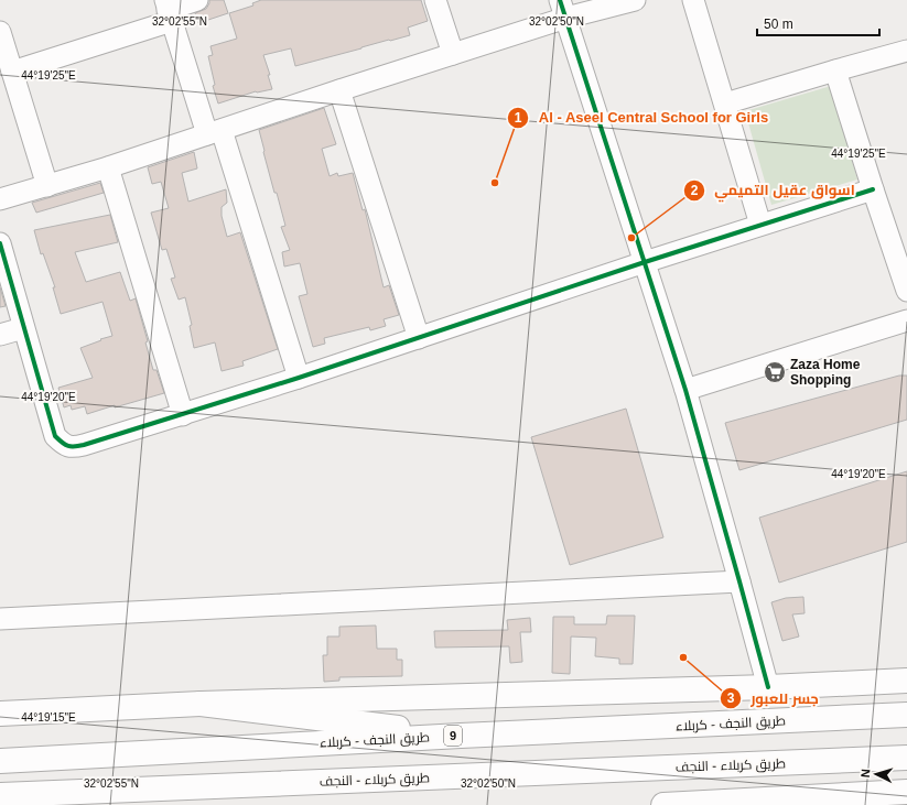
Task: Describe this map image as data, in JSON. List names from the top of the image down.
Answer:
{
  "streets": {
    "main road": ["طريق النجف - کربلاء", "9", "طريق کربلاء - النجف"]
  },
  "places": {
    "other": ["Al - Aseel Central School for Girls", "اسواق عقيل التميمي", "جسر للعبور"],
    "supermarket": ["Zaza Home Shopping"]
  },
  "scale_bar": "50 m",
  "north": "left",
  "coordinates": [
    "32°02'55\"N",
    "32°02'50\"N",
    "44°19'25\"E",
    "44°19'20\"E",
    "44°19'15\"E"
  ]
}
